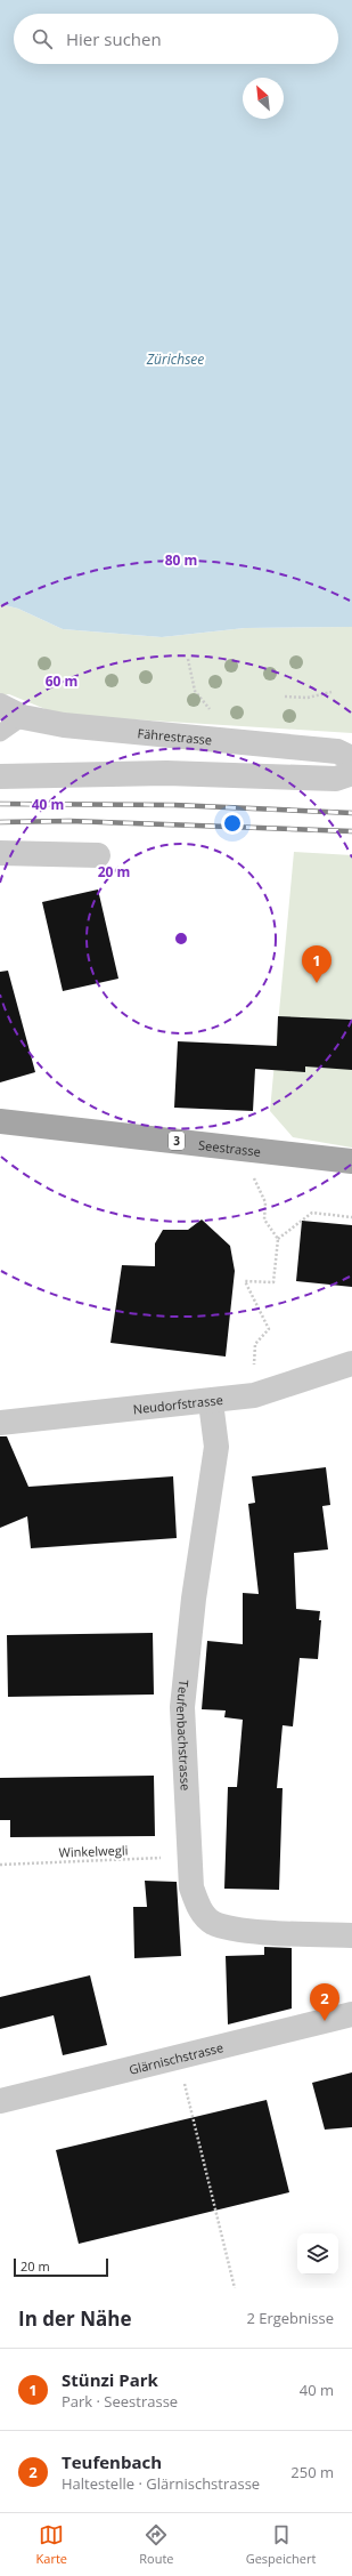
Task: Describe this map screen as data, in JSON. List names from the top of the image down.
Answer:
{
  "streets": {
    "main road": ["3", "Seestrasse"],
    "street": [
      "Fährestrasse",
      "Neudorfstrasse",
      "Teufenbachstrasse",
      "Glärnischstrasse"
    ],
    "path": ["Winkelwegli"]
  },
  "crossings": [
    ["Neudorfstrasse", "Teufenbachstrasse"],
    ["Teufenbachstrasse", "Winkelwegli"]
  ],
  "water": ["Zürichsee"],
  "scale_bar": "20 m",
  "north": "top left",
  "page": {
    "search": "Hier suchen",
    "pins": ["1", "2"],
    "scale": "20 m",
    "heading": ["In der Nähe", "2 Ergebnisse"],
    "list": [
      {
        "mark": "1",
        "name": "Stünzi Park",
        "note": "Park · Seestrasse",
        "value": "40 m"
      },
      {
        "mark": "2",
        "name": "Teufenbach",
        "note": "Haltestelle · Glärnischstrasse",
        "value": "250 m"
      }
    ],
    "nav": ["Karte", "Route", "Gespeichert"]
  },
  "rings": [
    "80 m",
    "60 m",
    "40 m",
    "20 m"
  ]
}
